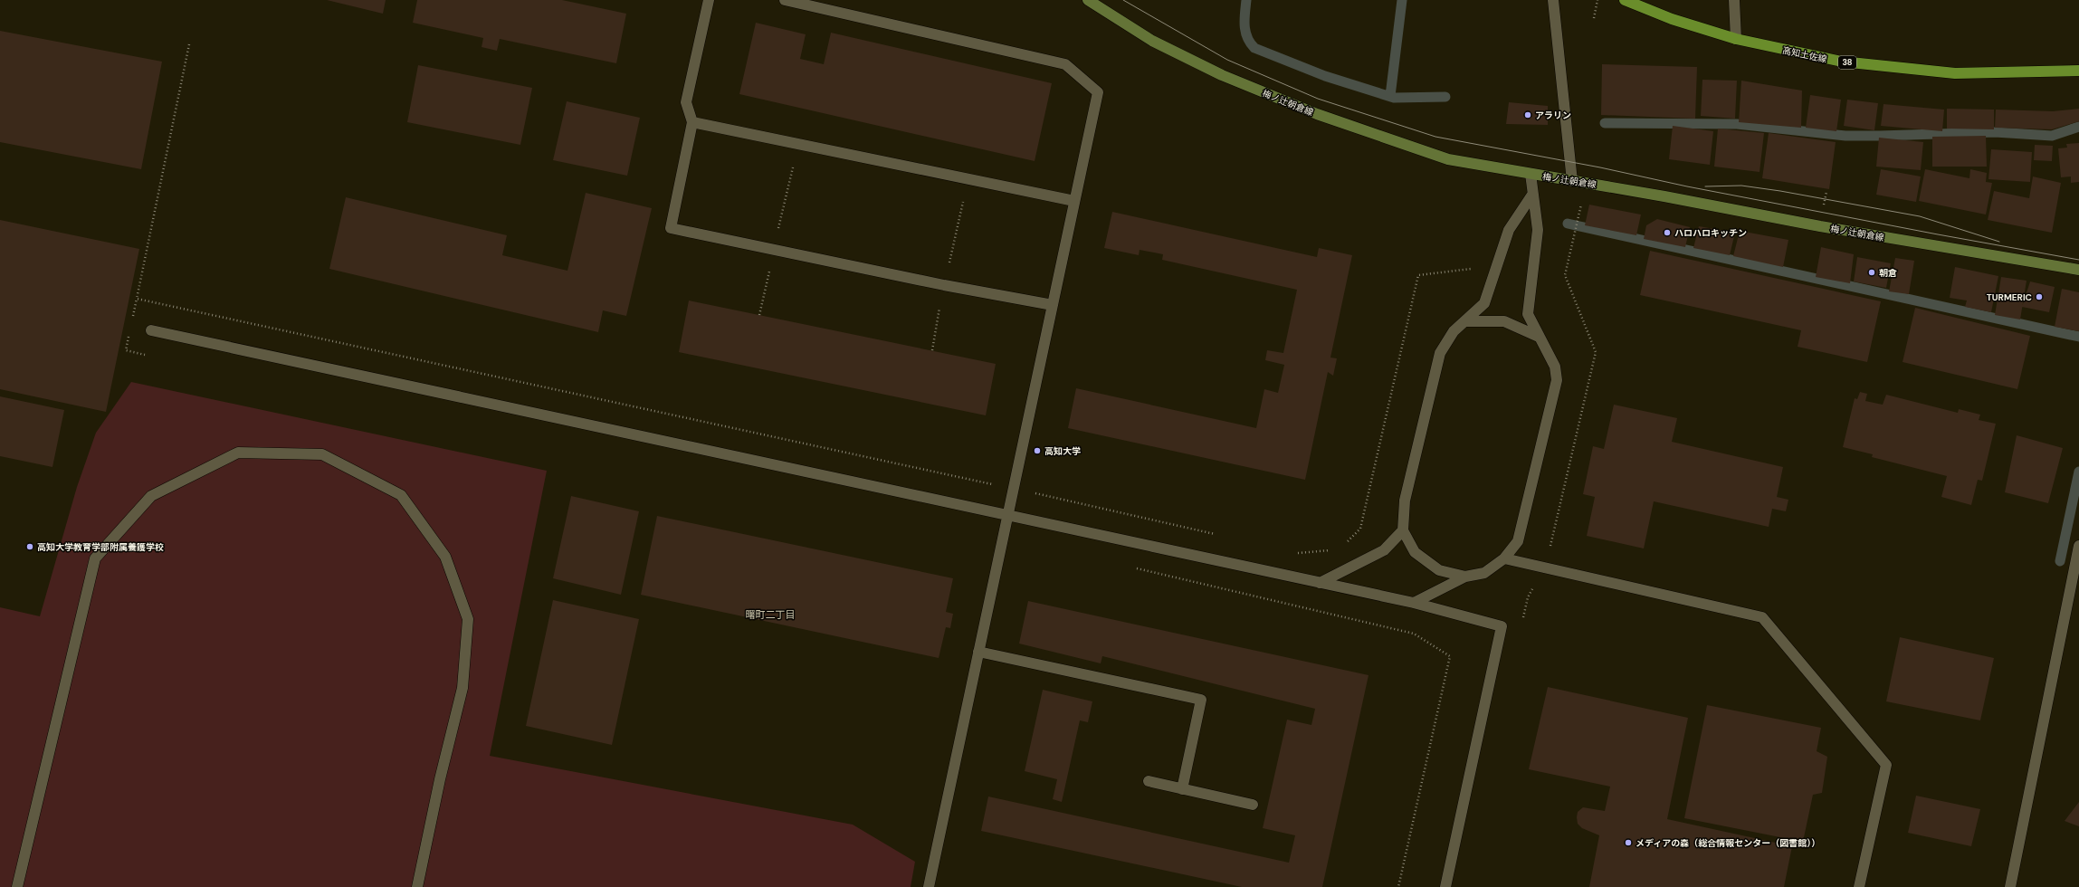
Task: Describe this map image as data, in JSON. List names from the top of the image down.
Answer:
{
  "streets": {
    "main road": ["高知土佐線", "38", "梅ノ辻朝倉線"]
  },
  "districts": ["曙町二丁目"],
  "places": [
    "アラリン",
    "ハロハロキッチン",
    "朝倉",
    "TURMERIC",
    "高知大学",
    "高知大学教育学部附属養護学校",
    "メディアの森（総合情報センター（図書館））"
  ]
}
